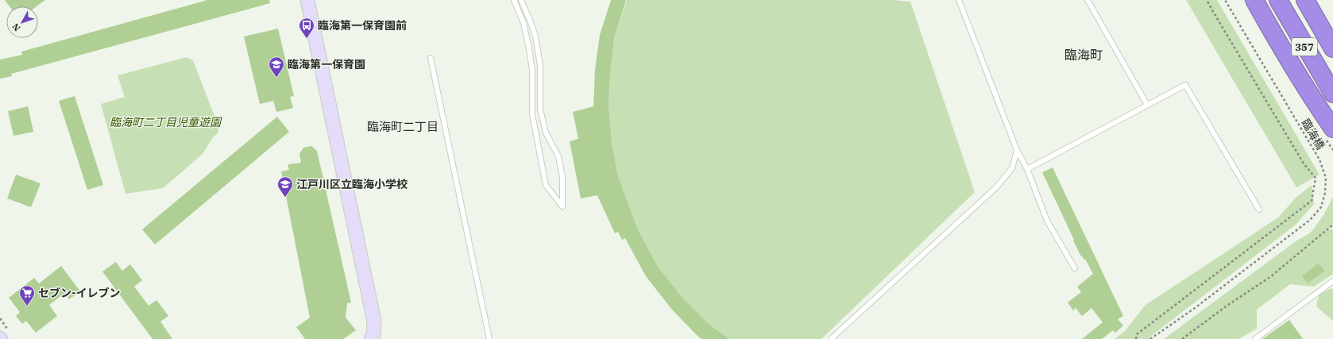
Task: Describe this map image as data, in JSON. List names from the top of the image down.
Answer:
{
  "streets": {
    "highway": ["357"],
    "path": ["臨海橋"]
  },
  "districts": ["臨海町", "臨海町二丁目"],
  "parks": ["臨海町二丁目児童遊園"],
  "places": {
    "bus stop": ["臨海第一保育園前"],
    "school or university": ["臨海第一保育園", "江戸川区立臨海小学校"],
    "supermarket": ["セブン-イレブン"]
  },
  "north": "bottom left"
}
